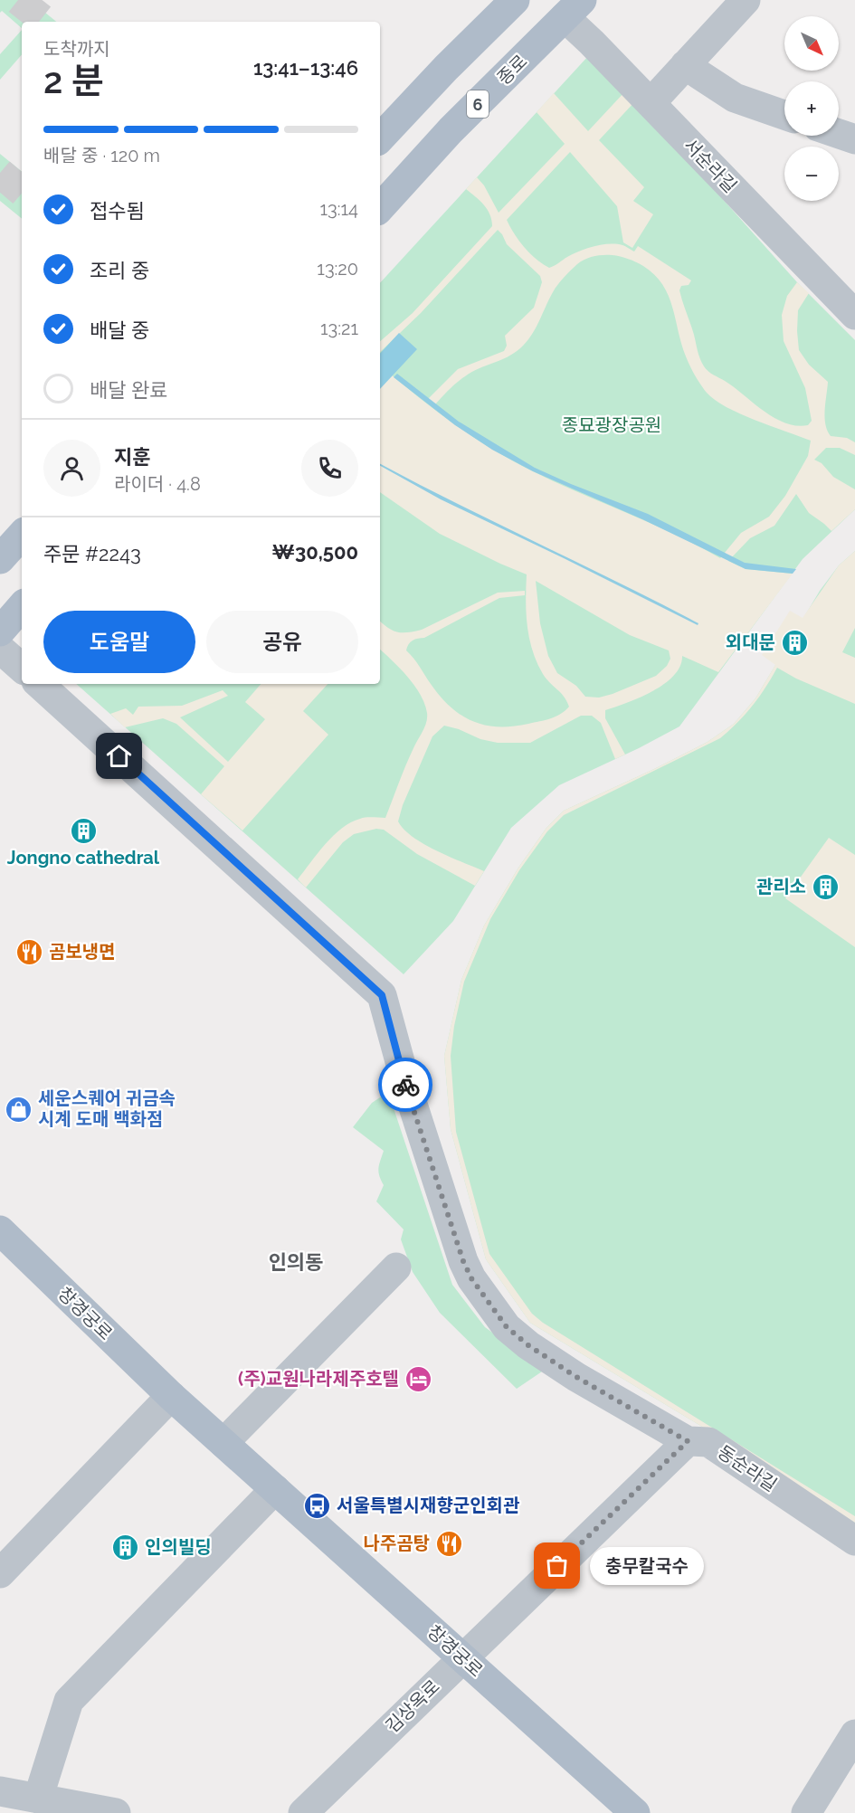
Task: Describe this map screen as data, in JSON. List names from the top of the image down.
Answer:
{
  "streets": {
    "main road": ["종로", "6", "창경궁로"],
    "street": ["서순라길", "동순라길"]
  },
  "crossings": [
    ["종로", "서순라길"]
  ],
  "districts": ["인의동"],
  "parks": ["종묘광장공원"],
  "places": {
    "building": [
      "외대문",
      "Jongno cathedral",
      "관리소",
      "인의빌딩"
    ],
    "restaurant": ["곰보냉면", "나주곰탕"],
    "shop": ["세운스퀘어 귀금속 시계 도매 백화점"],
    "hotel": ["(주)교원나라제주호텔"],
    "bus stop": ["서울특별시재향군인회관"],
    "other": ["충무칼국수"]
  },
  "north": "bottom right",
  "page": {
    "map_buttons": ["+", "−"],
    "heading": ["2 분", "도착까지", "13:41–13:46"],
    "panel": [
      "지훈",
      "라이더 · 4.8",
      "주문 #2243",
      "₩30,500"
    ],
    "bar": "배달 중 · 120 m",
    "list": [
      ["접수됨", "13:14"],
      ["조리 중", "13:20"],
      ["배달 중", "13:21"],
      "배달 완료"
    ],
    "buttons": ["도움말", "공유"],
    "bubble": "충무칼국수"
  }
}
